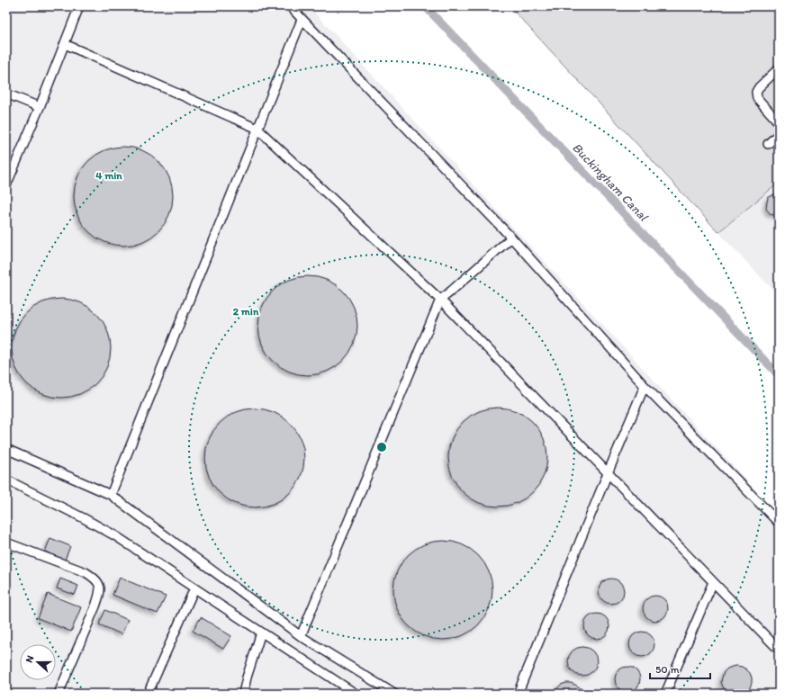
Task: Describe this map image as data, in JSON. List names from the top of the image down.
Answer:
{
  "water": ["Buckingham Canal"],
  "scale_bar": "50 m",
  "north": "left",
  "rings": ["4 min", "2 min"]
}
